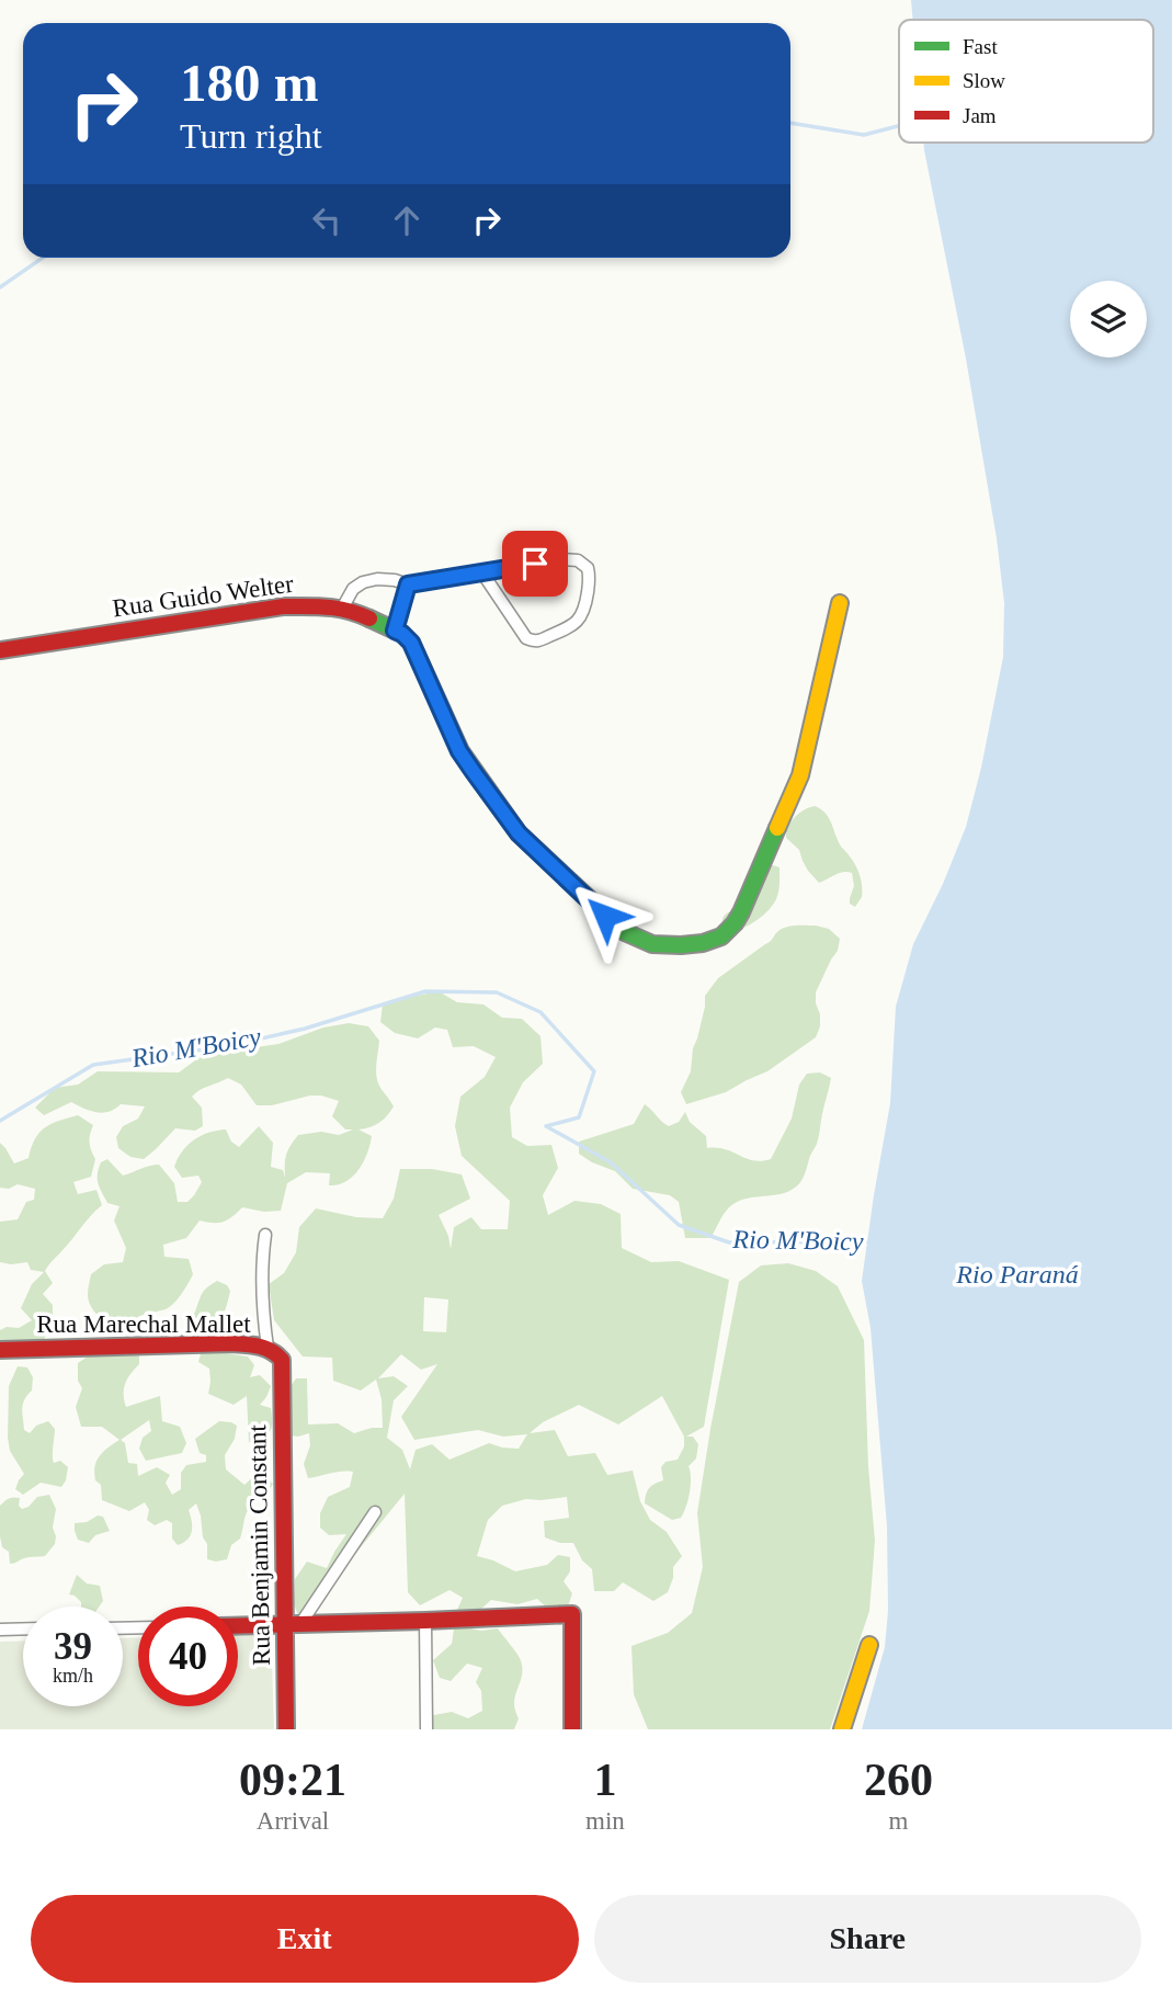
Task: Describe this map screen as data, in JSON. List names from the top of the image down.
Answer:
{
  "streets": {
    "street": ["Rua Guido Welter", "Rua Marechal Mallet", "Rua Benjamin Constant"]
  },
  "crossings": [
    ["Rua Marechal Mallet", "Rua Benjamin Constant"]
  ],
  "water": ["Rio M'Boicy", "Rio Paraná"],
  "legend": ["Fast", "Slow", "Jam"],
  "page": {
    "turn": ["180 m", "Turn right"],
    "speed": "39 km/h",
    "limit": "40",
    "eta": [
      "09:21",
      "Arrival",
      "1",
      "min",
      "260",
      "m"
    ],
    "buttons": ["Exit", "Share"]
  }
}
